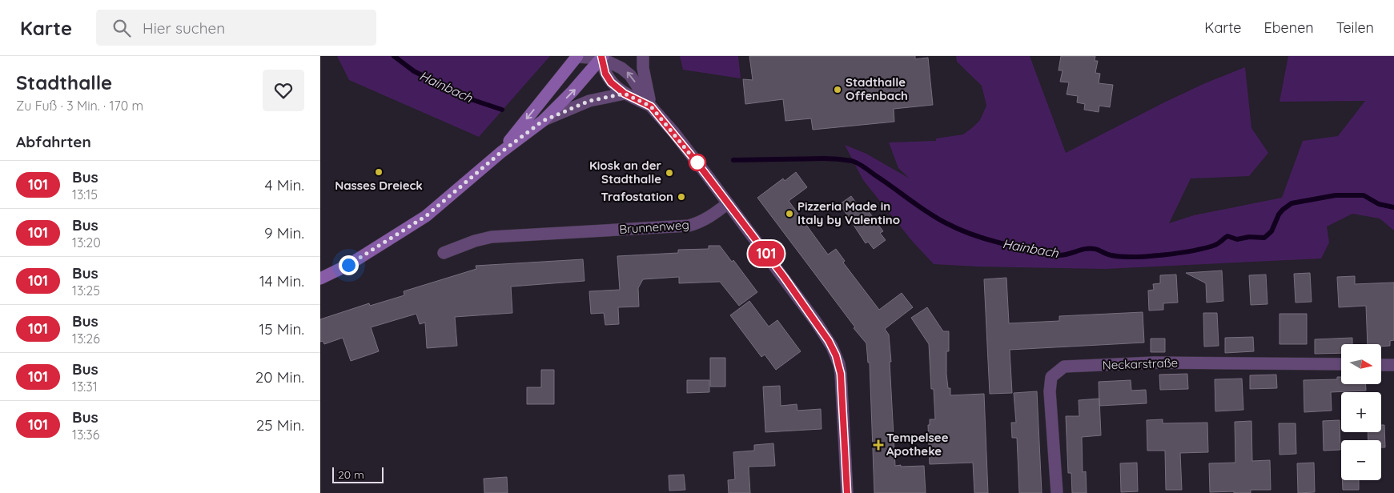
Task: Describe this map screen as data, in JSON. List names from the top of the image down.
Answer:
{
  "streets": {
    "street": ["Brunnenweg", "Neckarstraße"]
  },
  "water": ["Hainbach"],
  "places": {
    "other": [
      "Stadthalle Offenbach",
      "Nasses Dreieck",
      "Kiosk an der Stadthalle",
      "Trafostation",
      "Pizzeria Made in Italy by Valentino"
    ],
    "health": ["Tempelsee Apotheke"]
  },
  "lines": ["bus line 101"],
  "scale_bar": "20 m",
  "north": "right",
  "page": {
    "header": "Karte",
    "search": "Hier suchen",
    "nav": ["Karte", "Ebenen", "Teilen"],
    "heading": [
      ["Stadthalle", "Zu Fuß · 3 Min. · 170 m"],
      "Abfahrten"
    ],
    "on_map": "101",
    "list": [
      {
        "mark": "101",
        "name": "Bus",
        "note": "13:15",
        "value": "4 Min."
      },
      {
        "mark": "101",
        "name": "Bus",
        "note": "13:20",
        "value": "9 Min."
      },
      {
        "mark": "101",
        "name": "Bus",
        "note": "13:25",
        "value": "14 Min."
      },
      {
        "mark": "101",
        "name": "Bus",
        "note": "13:26",
        "value": "15 Min."
      },
      {
        "mark": "101",
        "name": "Bus",
        "note": "13:31",
        "value": "20 Min."
      },
      {
        "mark": "101",
        "name": "Bus",
        "note": "13:36",
        "value": "25 Min."
      }
    ],
    "map_buttons": ["+", "−"],
    "scale": "20 m"
  }
}
